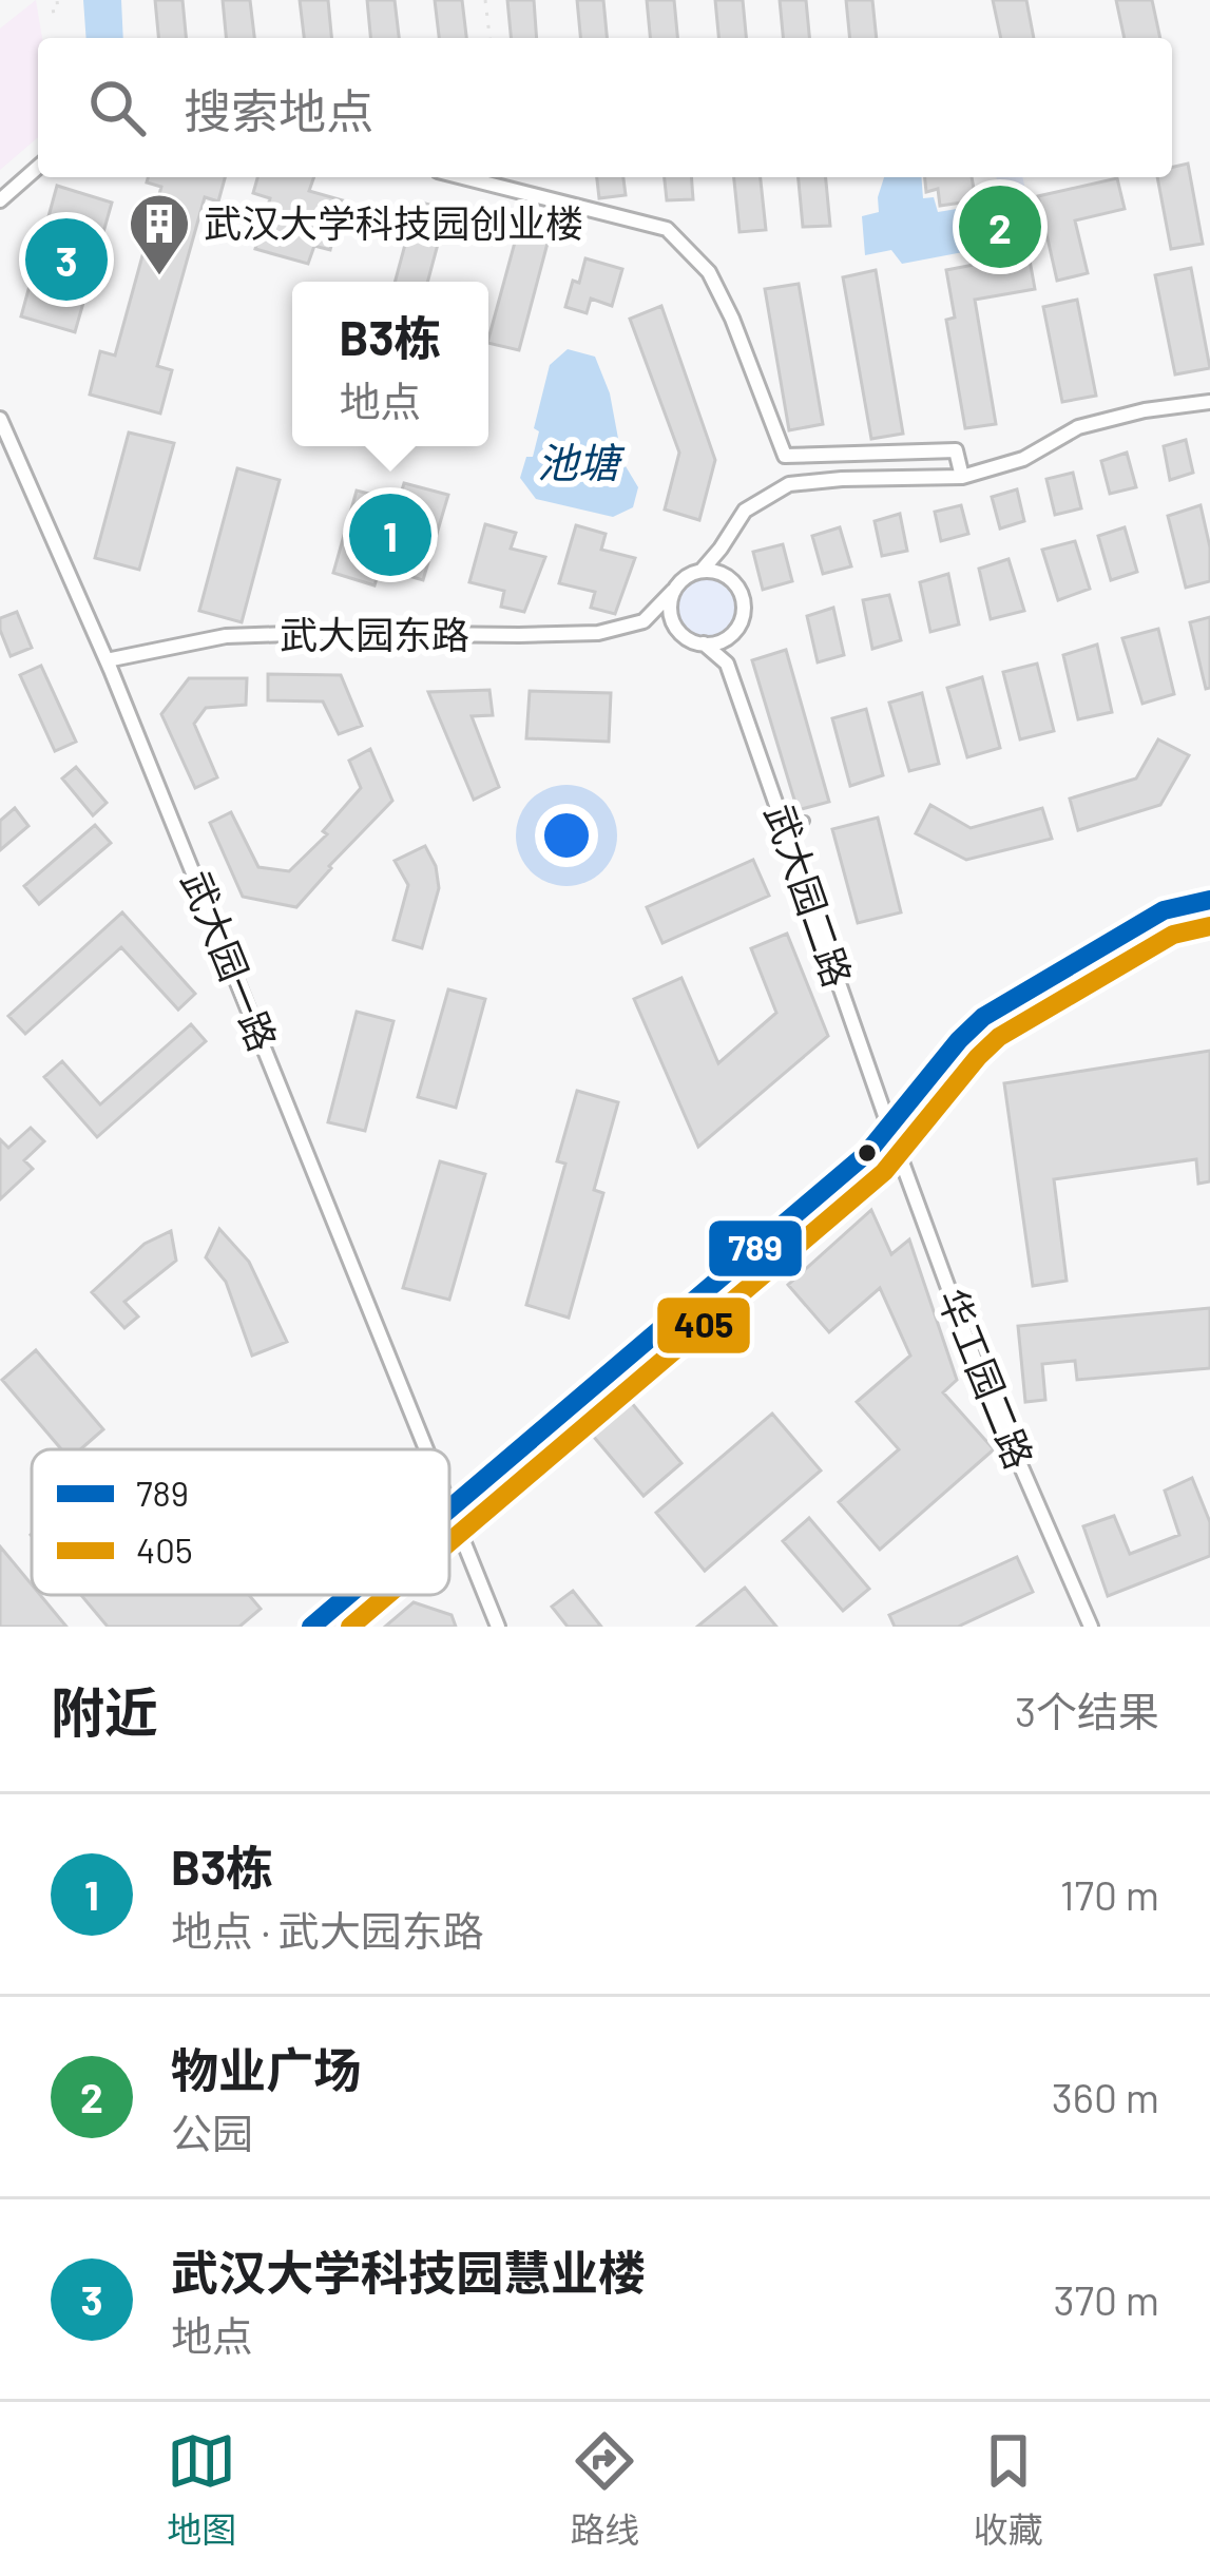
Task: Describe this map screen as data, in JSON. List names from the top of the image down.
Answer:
{
  "streets": {
    "street": [
      "武大园东路",
      "武大园二路",
      "武大园一路",
      "华工园二路"
    ]
  },
  "crossings": [
    ["武大园东路", "武大园一路"],
    ["武大园二路", "华工园二路"]
  ],
  "water": ["池塘"],
  "places": {
    "building": ["武汉大学科技园创业楼"]
  },
  "lines": ["transit line 789", "transit line 405"],
  "legend": ["789", "405"],
  "page": {
    "search": "搜索地点",
    "pins": ["2", "3", "1"],
    "popup": ["B3栋", "地点"],
    "heading": ["附近", "3个结果"],
    "list": [
      {
        "mark": "1",
        "name": "B3栋",
        "note": "地点 · 武大园东路",
        "value": "170 m"
      },
      {
        "mark": "2",
        "name": "物业广场",
        "note": "公园",
        "value": "360 m"
      },
      {
        "mark": "3",
        "name": "武汉大学科技园慧业楼",
        "note": "地点",
        "value": "370 m"
      }
    ],
    "nav": ["地图", "路线", "收藏"]
  }
}
